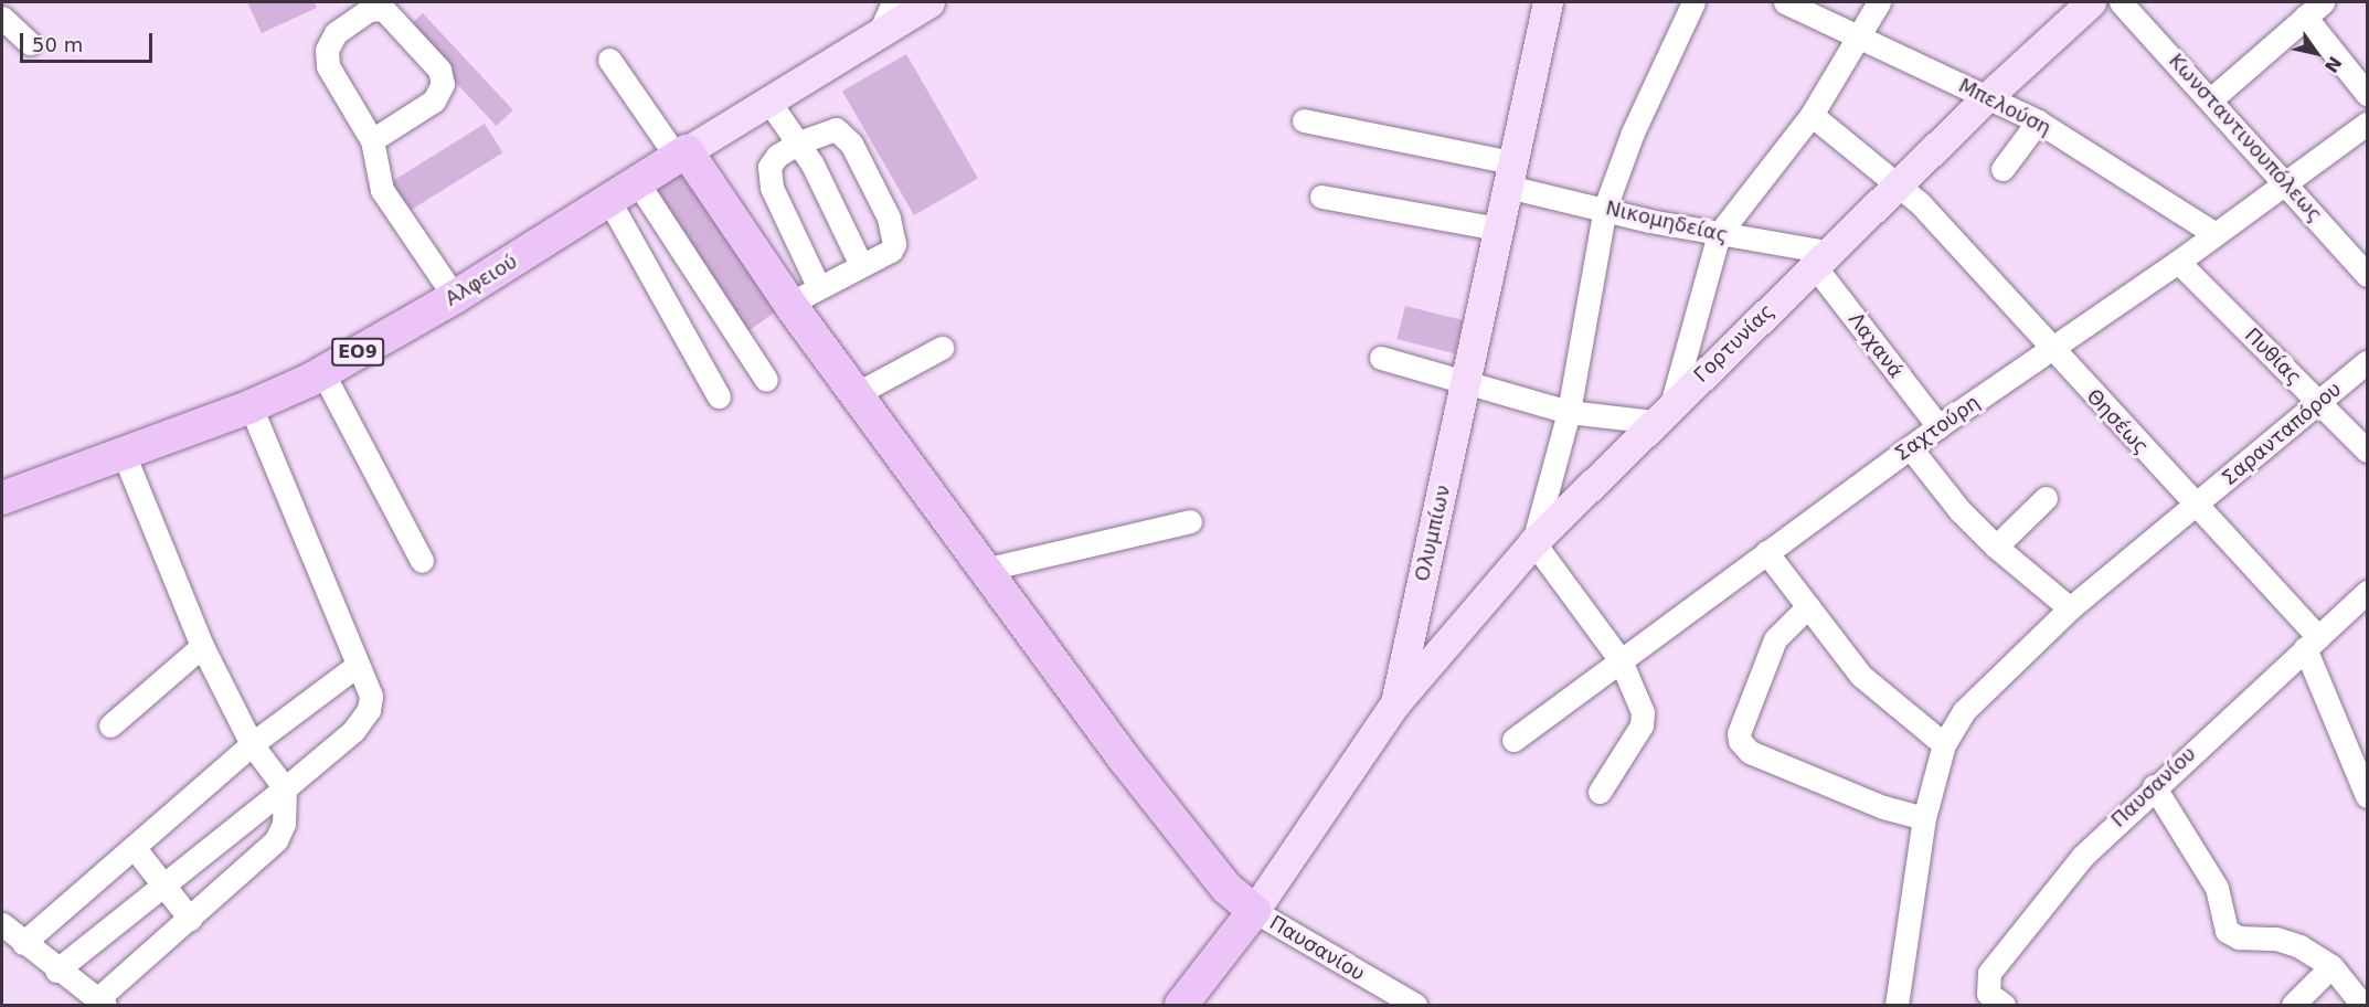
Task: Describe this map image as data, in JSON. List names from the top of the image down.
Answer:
{
  "streets": {
    "highway": ["Αλφειού", "ΕΟ9", "Ολυμπίων"],
    "main road": ["Γορτυνίας"],
    "street": [
      "Μπελούση",
      "Κωνσταντινουπόλεως",
      "Νικομηδείας",
      "Λαχανά",
      "Πυθίας",
      "Θησέως",
      "Σαχτούρη",
      "Σαρανταπόρου",
      "Παυσανίου"
    ]
  },
  "crossings": [
    ["Μπελούση", "Γορτυνίας"],
    ["Μπελούση", "Σαχτούρη"],
    ["Κωνσταντινουπόλεως", "Σαχτούρη"],
    ["Νικομηδείας", "Γορτυνίας"],
    ["Νικομηδείας", "Λαχανά"],
    ["Νικομηδείας", "Ολυμπίων"],
    ["Γορτυνίας", "Λαχανά"],
    ["Γορτυνίας", "Θησέως"],
    ["Γορτυνίας", "Ολυμπίων"],
    ["Λαχανά", "Σαχτούρη"],
    ["Πυθίας", "Σαχτούρη"],
    ["Πυθίας", "Σαρανταπόρου"],
    ["Θησέως", "Σαχτούρη"],
    ["Θησέως", "Σαρανταπόρου"],
    ["Θησέως", "Παυσανίου"],
    ["Ολυμπίων", "Παυσανίου"]
  ],
  "scale_bar": "50 m",
  "north": "bottom right"
}
